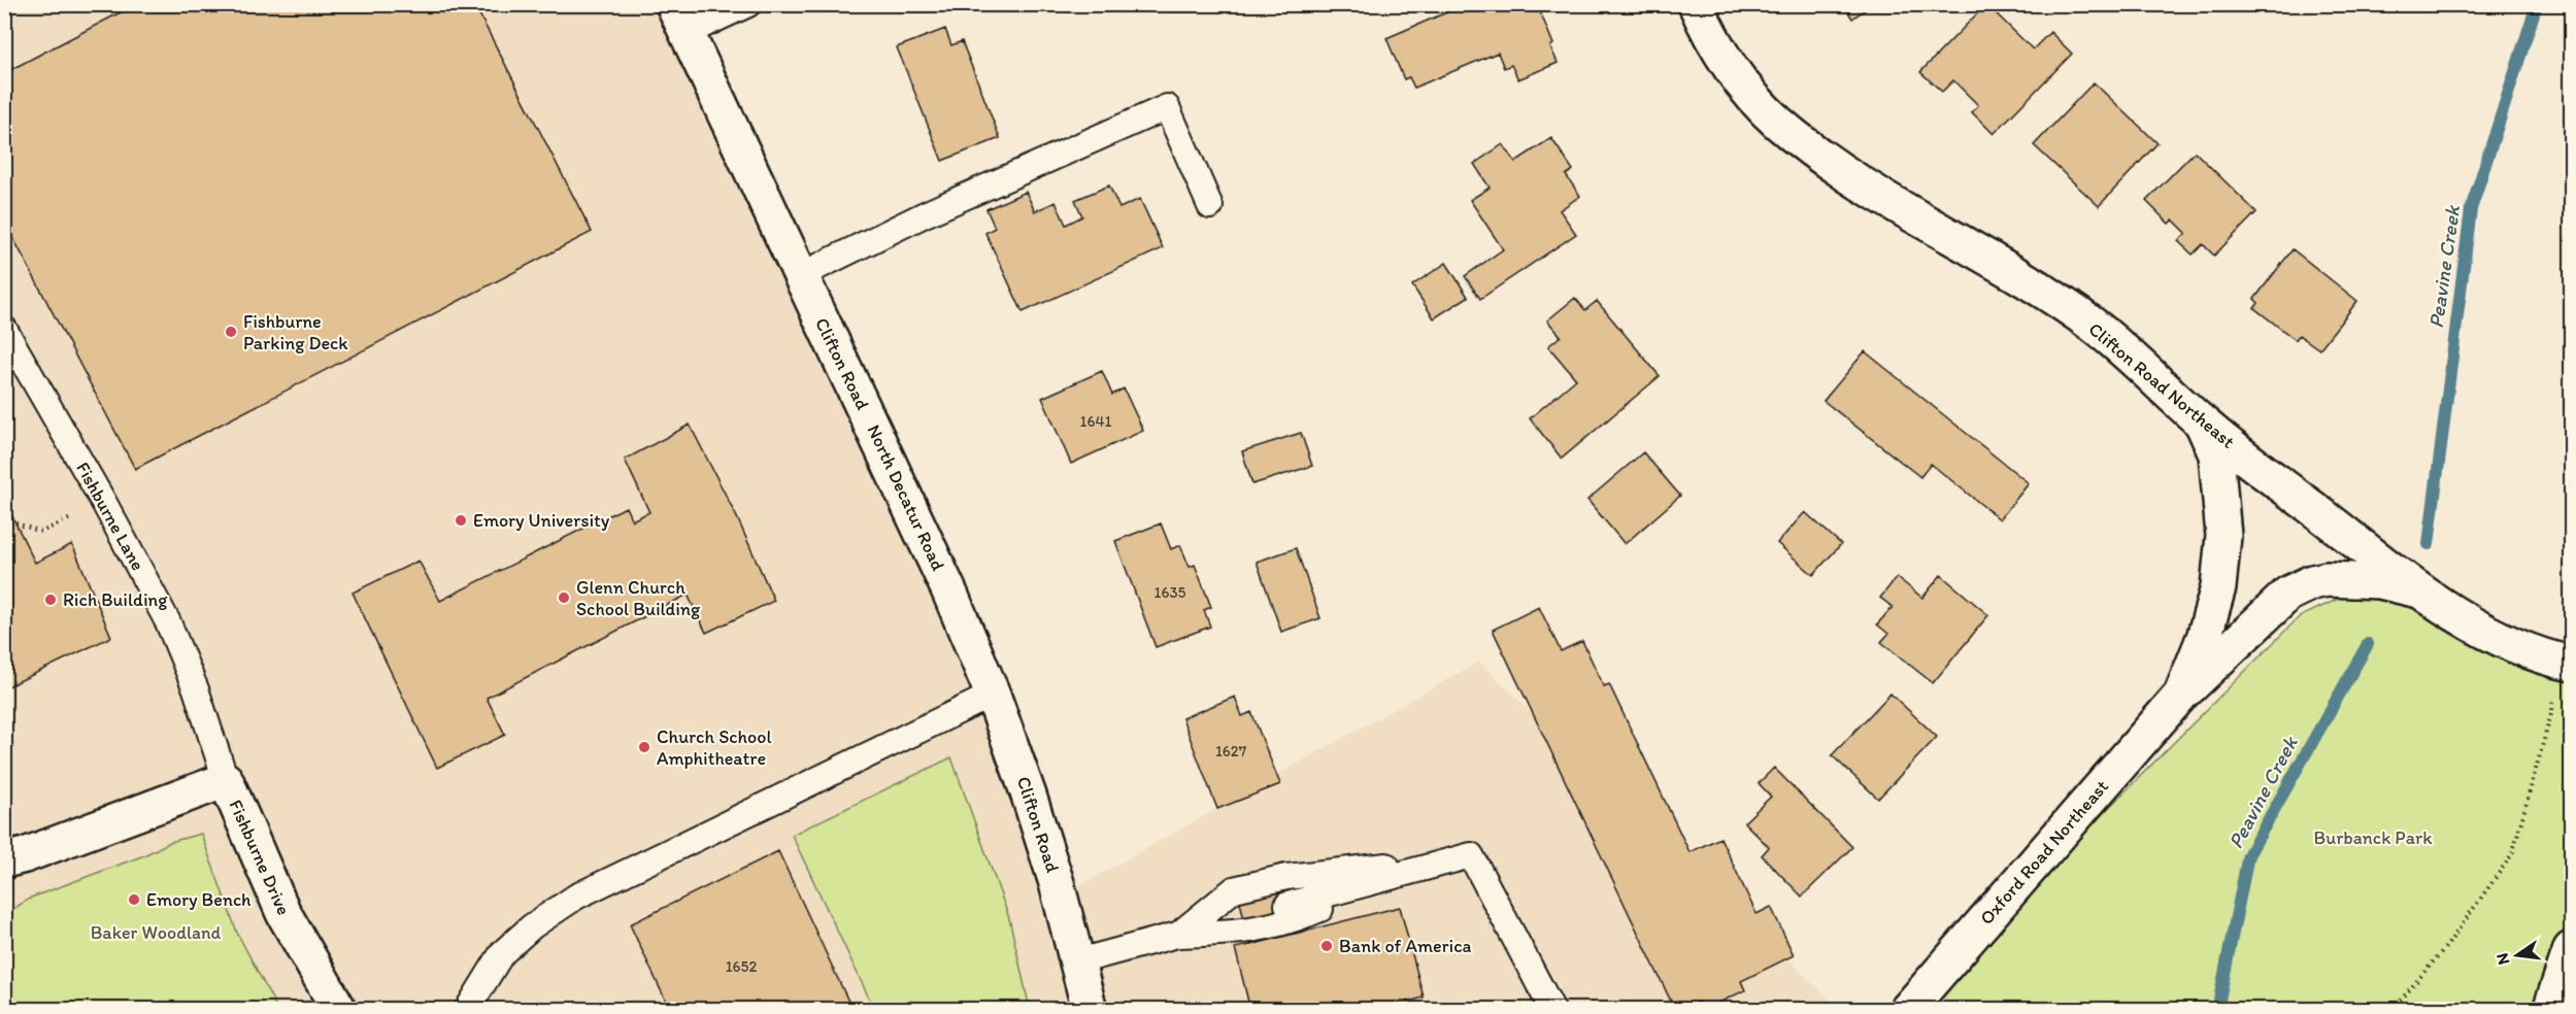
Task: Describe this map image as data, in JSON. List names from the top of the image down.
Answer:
{
  "streets": {
    "street": [
      "Clifton Road",
      "Clifton Road Northeast",
      "Oxford Road Northeast",
      "Fishburne Drive"
    ],
    "lane": ["Fishburne Lane"]
  },
  "crossings": [
    ["Clifton Road Northeast", "Oxford Road Northeast"],
    ["Fishburne Lane", "Fishburne Drive"]
  ],
  "water": ["Peavine Creek"],
  "parks": ["Burbanck Park", "Baker Woodland"],
  "places": [
    "Fishburne Parking Deck",
    "Emory University",
    "Glenn Church School Building",
    "Rich Building",
    "Church School Amphitheatre",
    "Emory Bench",
    "Bank of America"
  ],
  "house_numbers": [
    "1641",
    "1635",
    "1627",
    "1652"
  ],
  "north": "left"
}
